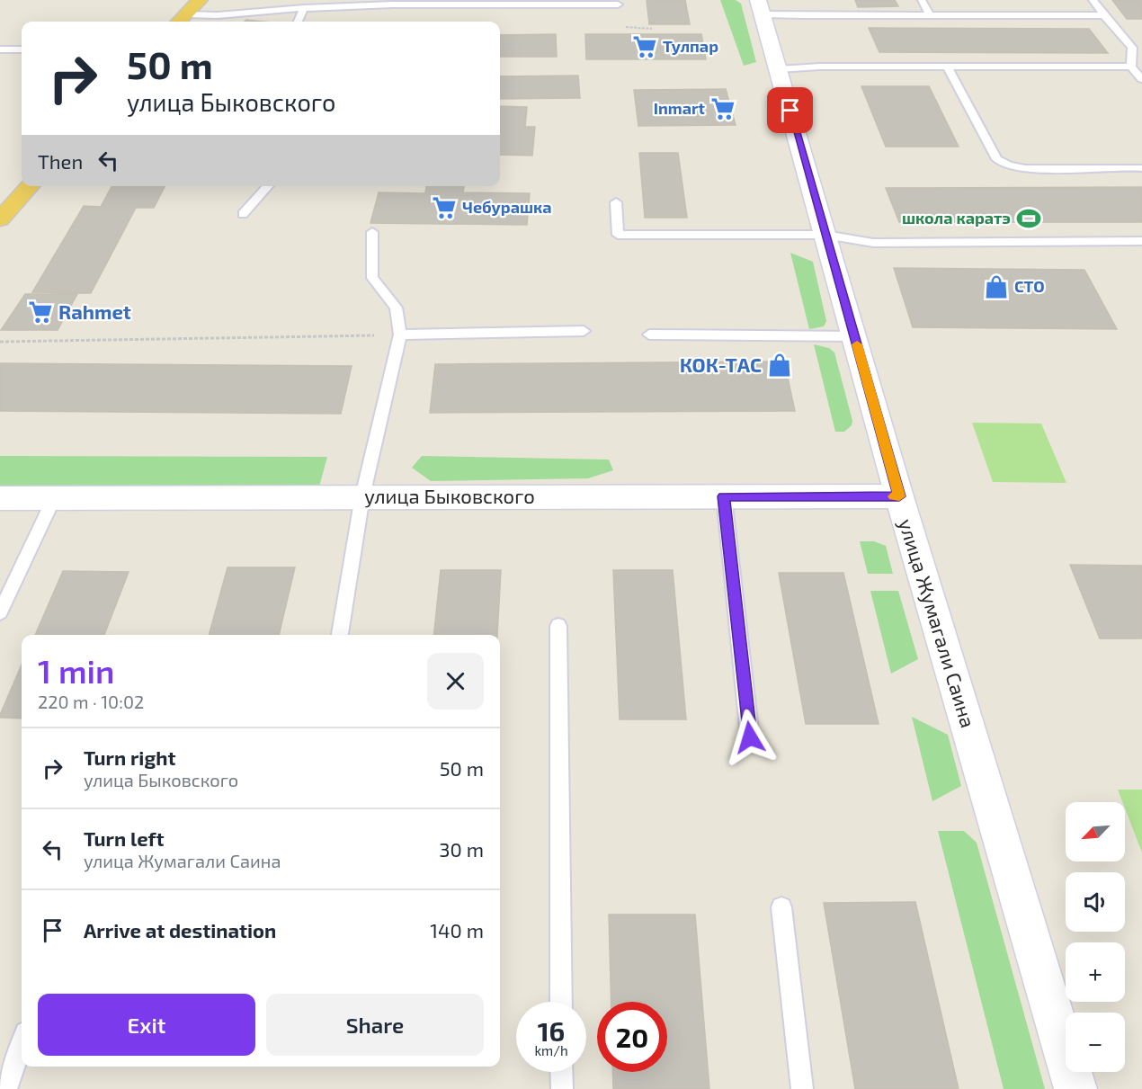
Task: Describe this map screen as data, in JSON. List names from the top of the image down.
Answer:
{
  "streets": {
    "street": ["улица Быковского", "улица Жумагали Саина"]
  },
  "crossings": [
    ["улица Быковского", "улица Жумагали Саина"]
  ],
  "places": {
    "supermarket": [
      "Тулпар",
      "Inmart",
      "Чебурашка",
      "Rahmet"
    ],
    "sports": ["школа каратэ"],
    "shop": ["СТО", "КОК-ТАС"]
  },
  "north": "bottom left",
  "page": {
    "turn": ["50 m", "улица Быковского"],
    "then": "Then",
    "heading": ["1 min", "220 m · 10:02"],
    "list": [
      {
        "name": "Turn right",
        "note": "улица Быковского",
        "value": "50 m"
      },
      {
        "name": "Turn left",
        "note": "улица Жумагали Саина",
        "value": "30 m"
      },
      {
        "name": "Arrive at destination",
        "value": "140 m"
      }
    ],
    "map_buttons": ["+", "−"],
    "buttons": ["Exit", "Share"],
    "speed": "16 km/h",
    "limit": "20"
  }
}
